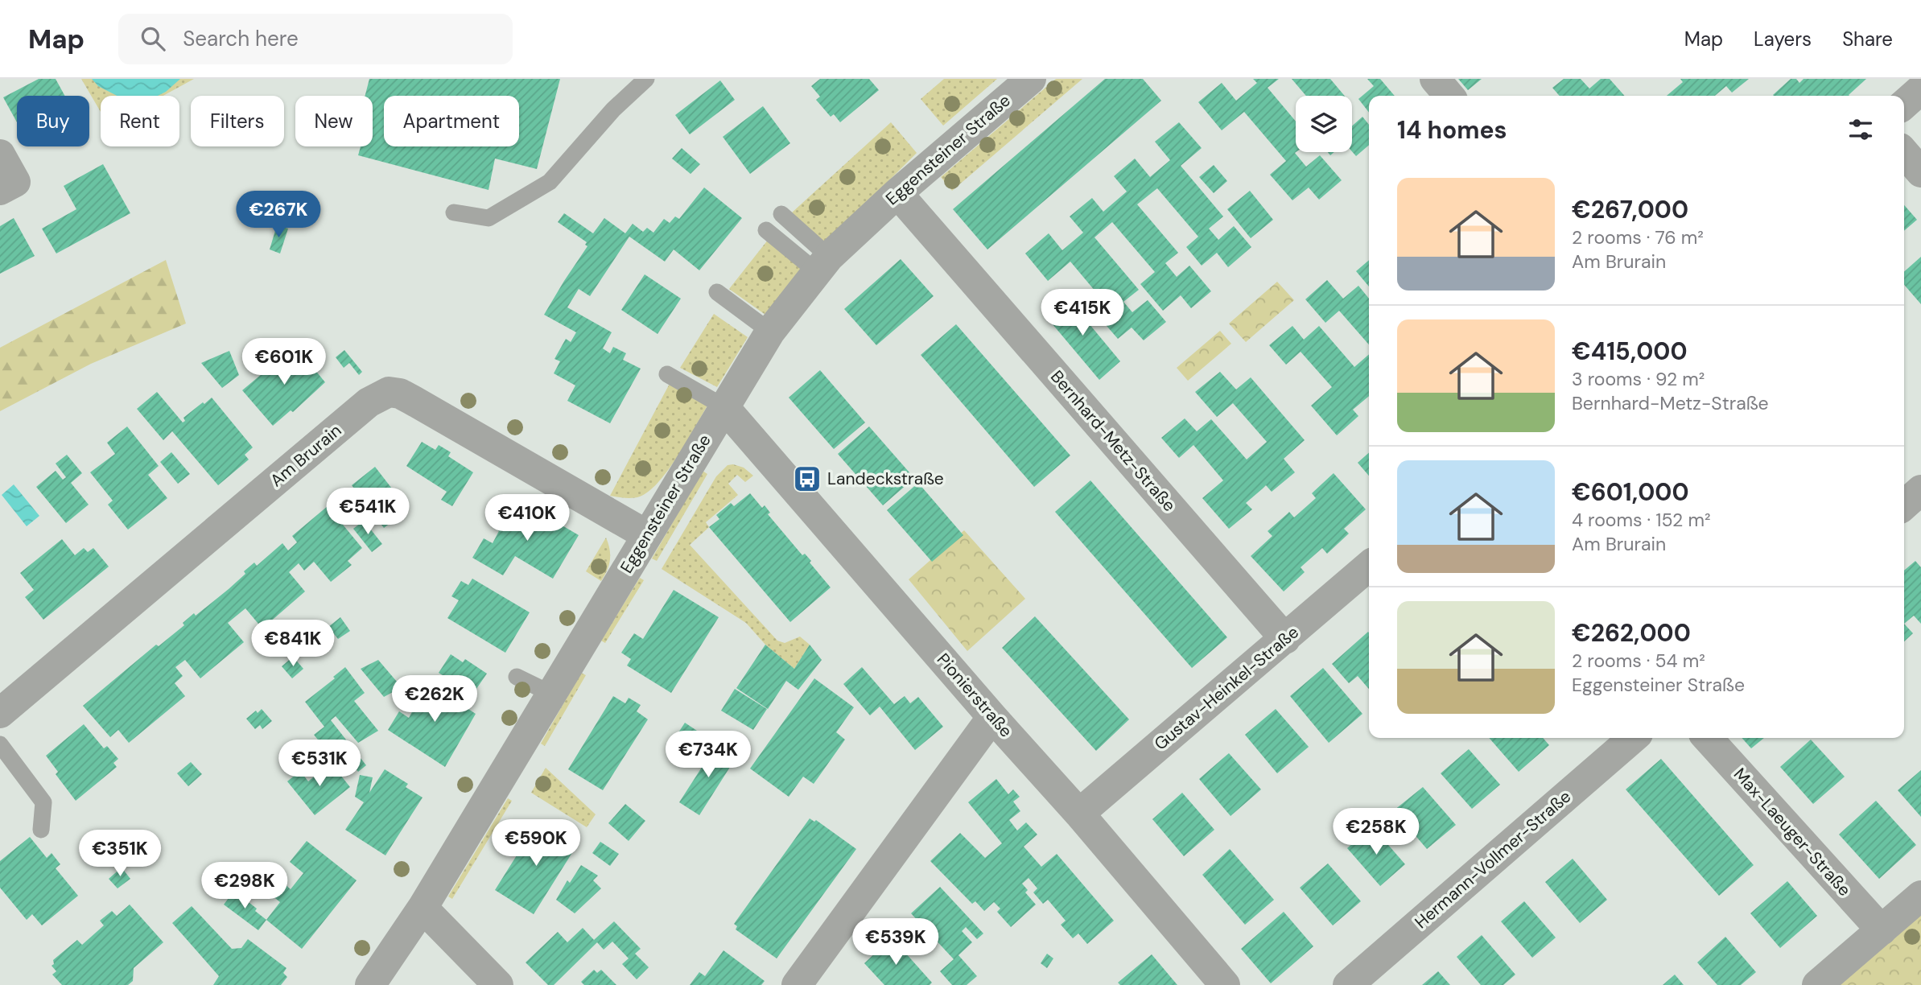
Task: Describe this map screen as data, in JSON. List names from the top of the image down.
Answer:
{
  "streets": {
    "street": [
      "Eggensteiner Straße",
      "Bernhard-Metz-Straße",
      "Am Brurain",
      "Gustav-Heinkel-Straße",
      "Pionierstraße",
      "Max-Laeuger-Straße",
      "Hermann-Vollmer-Straße"
    ]
  },
  "crossings": [
    ["Eggensteiner Straße", "Bernhard-Metz-Straße"],
    ["Eggensteiner Straße", "Am Brurain"],
    ["Eggensteiner Straße", "Pionierstraße"],
    ["Bernhard-Metz-Straße", "Gustav-Heinkel-Straße"],
    ["Gustav-Heinkel-Straße", "Pionierstraße"]
  ],
  "places": {
    "bus stop": ["Landeckstraße"]
  },
  "page": {
    "header": "Map",
    "search": "Search here",
    "nav": ["Map", "Layers", "Share"],
    "chip": [
      "Buy",
      "Rent",
      "Filters",
      "New",
      "Apartment"
    ],
    "heading": "14 homes",
    "list": [
      {
        "name": "€267,000",
        "note": "2 rooms · 76 m² · Am Brurain"
      },
      {
        "name": "€415,000",
        "note": "3 rooms · 92 m² · Bernhard-Metz-Straße"
      },
      {
        "name": "€601,000",
        "note": "4 rooms · 152 m² · Am Brurain"
      },
      {
        "name": "€262,000",
        "note": "2 rooms · 54 m² · Eggensteiner Straße"
      }
    ],
    "price": [
      "€267K",
      "€415K",
      "€601K",
      "€541K",
      "€410K",
      "€841K",
      "€262K",
      "€734K",
      "€531K",
      "€258K",
      "€590K",
      "€351K",
      "€298K",
      "€539K"
    ]
  }
}
